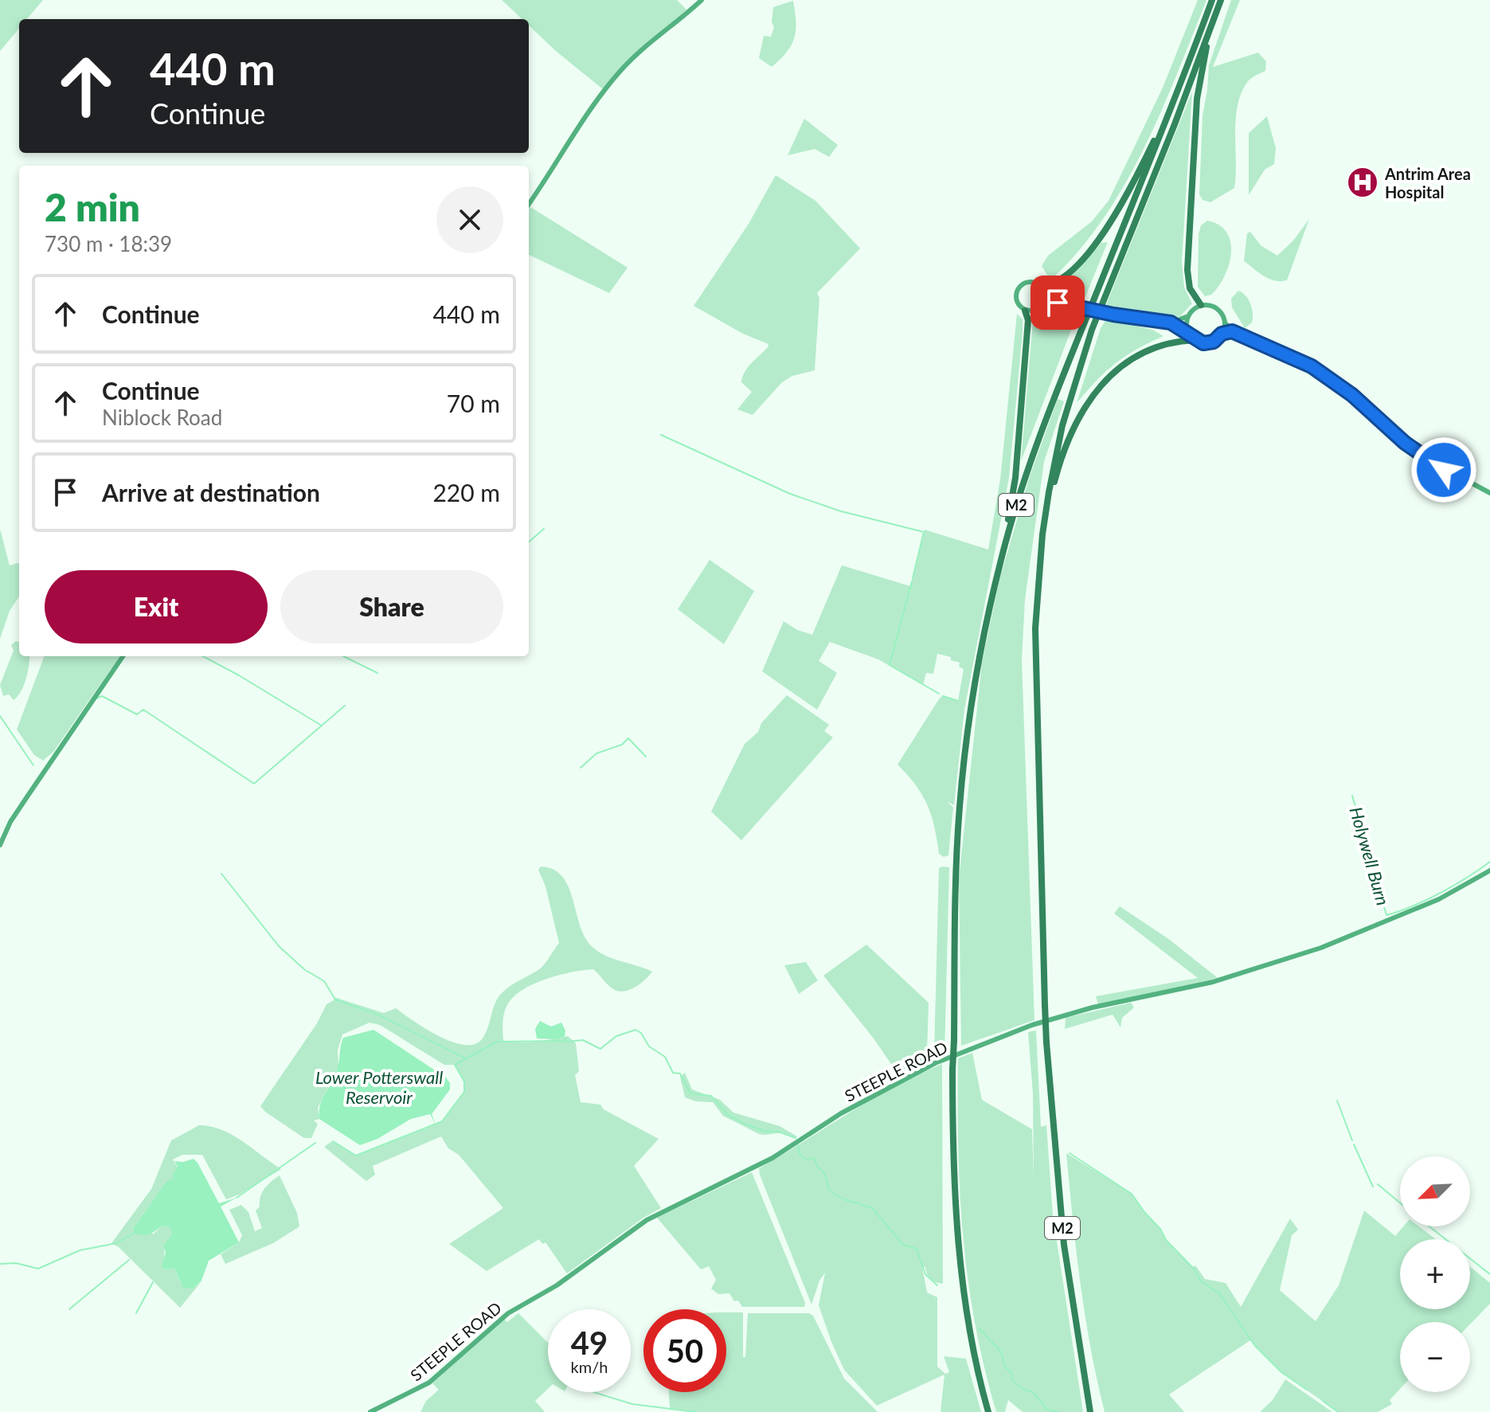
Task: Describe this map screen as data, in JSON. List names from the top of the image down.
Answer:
{
  "streets": {
    "highway": ["M2"],
    "street": ["STEEPLE ROAD"]
  },
  "water": ["Holywell Burn", "Lower Potterswall Reservoir"],
  "places": {
    "hospital": ["Antrim Area Hospital"]
  },
  "north": "bottom left",
  "page": {
    "turn": ["440 m", "Continue"],
    "heading": ["2 min", "730 m · 18:39"],
    "list": [
      {
        "name": "Continue",
        "value": "440 m"
      },
      {
        "name": "Continue",
        "note": "Niblock Road",
        "value": "70 m"
      },
      {
        "name": "Arrive at destination",
        "value": "220 m"
      }
    ],
    "buttons": ["Exit", "Share"],
    "map_buttons": ["+", "−"],
    "speed": "49 km/h",
    "limit": "50"
  }
}
